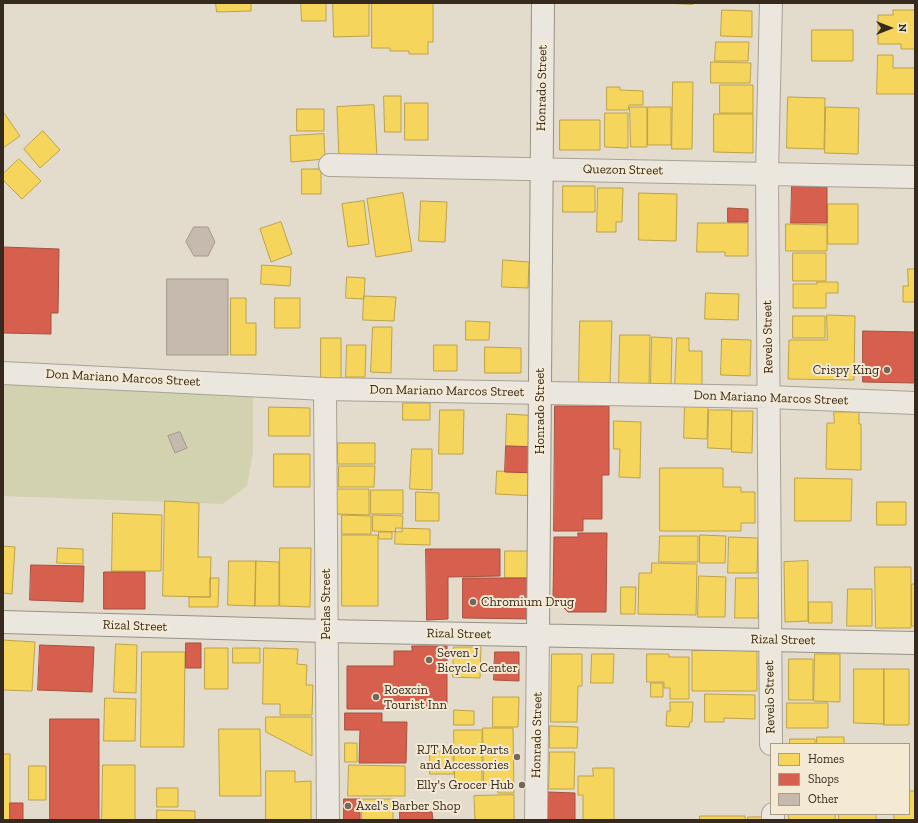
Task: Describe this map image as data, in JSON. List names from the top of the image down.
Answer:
{
  "streets": {
    "street": [
      "Honrado Street",
      "Quezon Street",
      "Revelo Street",
      "Don Mariano Marcos Street",
      "Perlas Street",
      "Rizal Street"
    ]
  },
  "crossings": [
    ["Honrado Street", "Quezon Street"],
    ["Honrado Street", "Don Mariano Marcos Street"],
    ["Honrado Street", "Rizal Street"],
    ["Quezon Street", "Revelo Street"],
    ["Revelo Street", "Don Mariano Marcos Street"],
    ["Revelo Street", "Rizal Street"],
    ["Don Mariano Marcos Street", "Perlas Street"],
    ["Perlas Street", "Rizal Street"]
  ],
  "places": [
    "Crispy King",
    "Chromium Drug",
    "Seven J Bicycle Center",
    "Roexcin Tourist Inn",
    "RJT Motor Parts and Accessories",
    "Elly's Grocer Hub",
    "Axel's Barber Shop"
  ],
  "legend": ["Homes", "Shops", "Other"],
  "north": "right"
}
